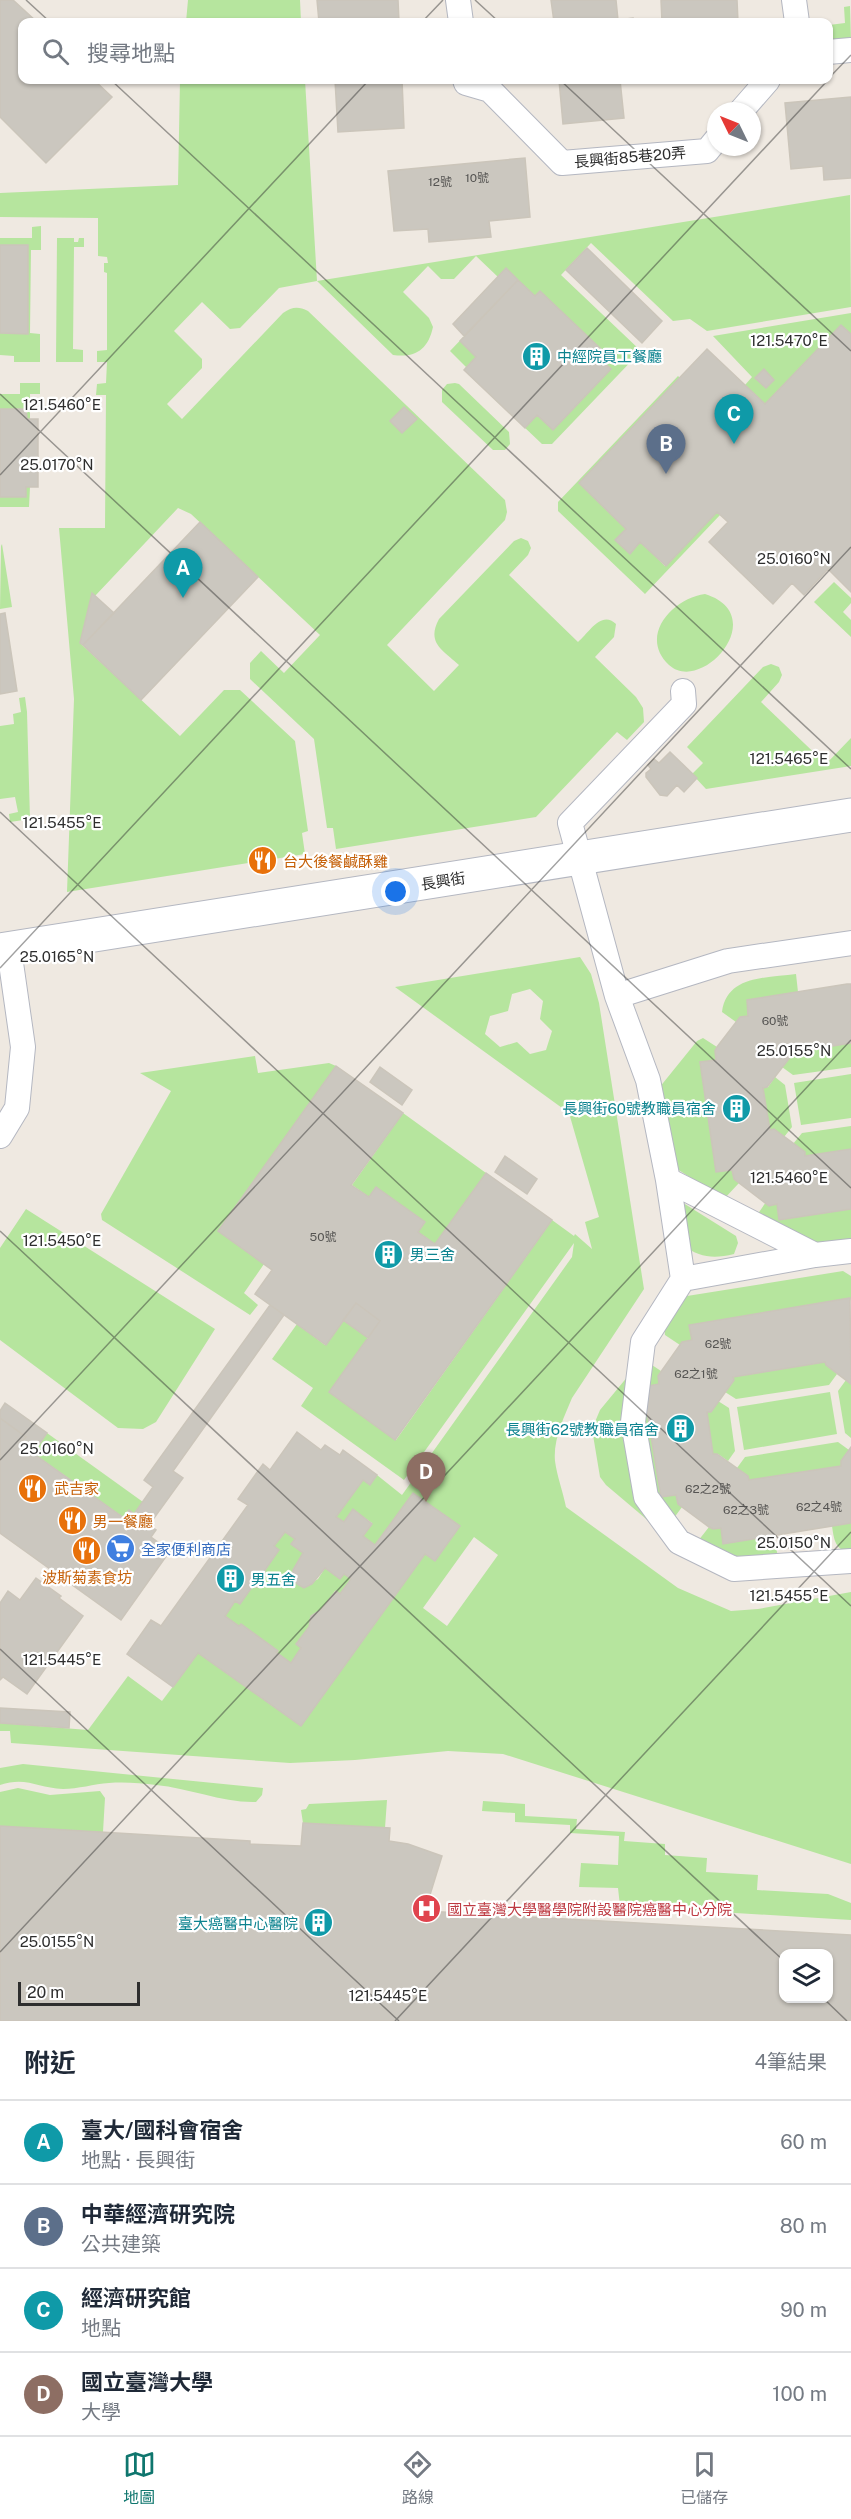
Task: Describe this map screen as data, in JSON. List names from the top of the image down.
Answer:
{
  "streets": {
    "street": ["長興街"],
    "lane": ["長興街85巷20弄"]
  },
  "places": {
    "building": [
      "中經院員工餐廳",
      "長興街60號教職員宿舍",
      "男三舍",
      "長興街62號教職員宿舍",
      "男五舍",
      "臺大癌醫中心醫院"
    ],
    "restaurant": [
      "台大後餐鹹酥雞",
      "武吉家",
      "男一餐廳",
      "波斯菊素食坊"
    ],
    "supermarket": ["全家便利商店"],
    "hospital": ["國立臺灣大學醫學院附設醫院癌醫中心分院"]
  },
  "house_numbers": [
    "10號",
    "12號",
    "60號",
    "50號",
    "62號",
    "62之1號",
    "62之2號",
    "62之4號",
    "62之3號"
  ],
  "scale_bar": "20 m",
  "north": "top left",
  "page": {
    "search": "搜尋地點",
    "pins": [
      "C",
      "B",
      "A",
      "D"
    ],
    "scale": "20 m",
    "heading": ["附近", "4筆結果"],
    "list": [
      {
        "mark": "A",
        "name": "臺大/國科會宿舍",
        "note": "地點 · 長興街",
        "value": "60 m"
      },
      {
        "mark": "B",
        "name": "中華經濟研究院",
        "note": "公共建築",
        "value": "80 m"
      },
      {
        "mark": "C",
        "name": "經濟研究館",
        "note": "地點",
        "value": "90 m"
      },
      {
        "mark": "D",
        "name": "國立臺灣大學",
        "note": "大學",
        "value": "100 m"
      }
    ],
    "nav": ["地圖", "路線", "已儲存"]
  },
  "coordinates": [
    "121.5470°E",
    "121.5460°E",
    "25.0170°N",
    "25.0160°N",
    "121.5465°E",
    "121.5455°E",
    "25.0165°N",
    "25.0155°N",
    "121.5450°E",
    "25.0150°N",
    "121.5445°E"
  ]
}
